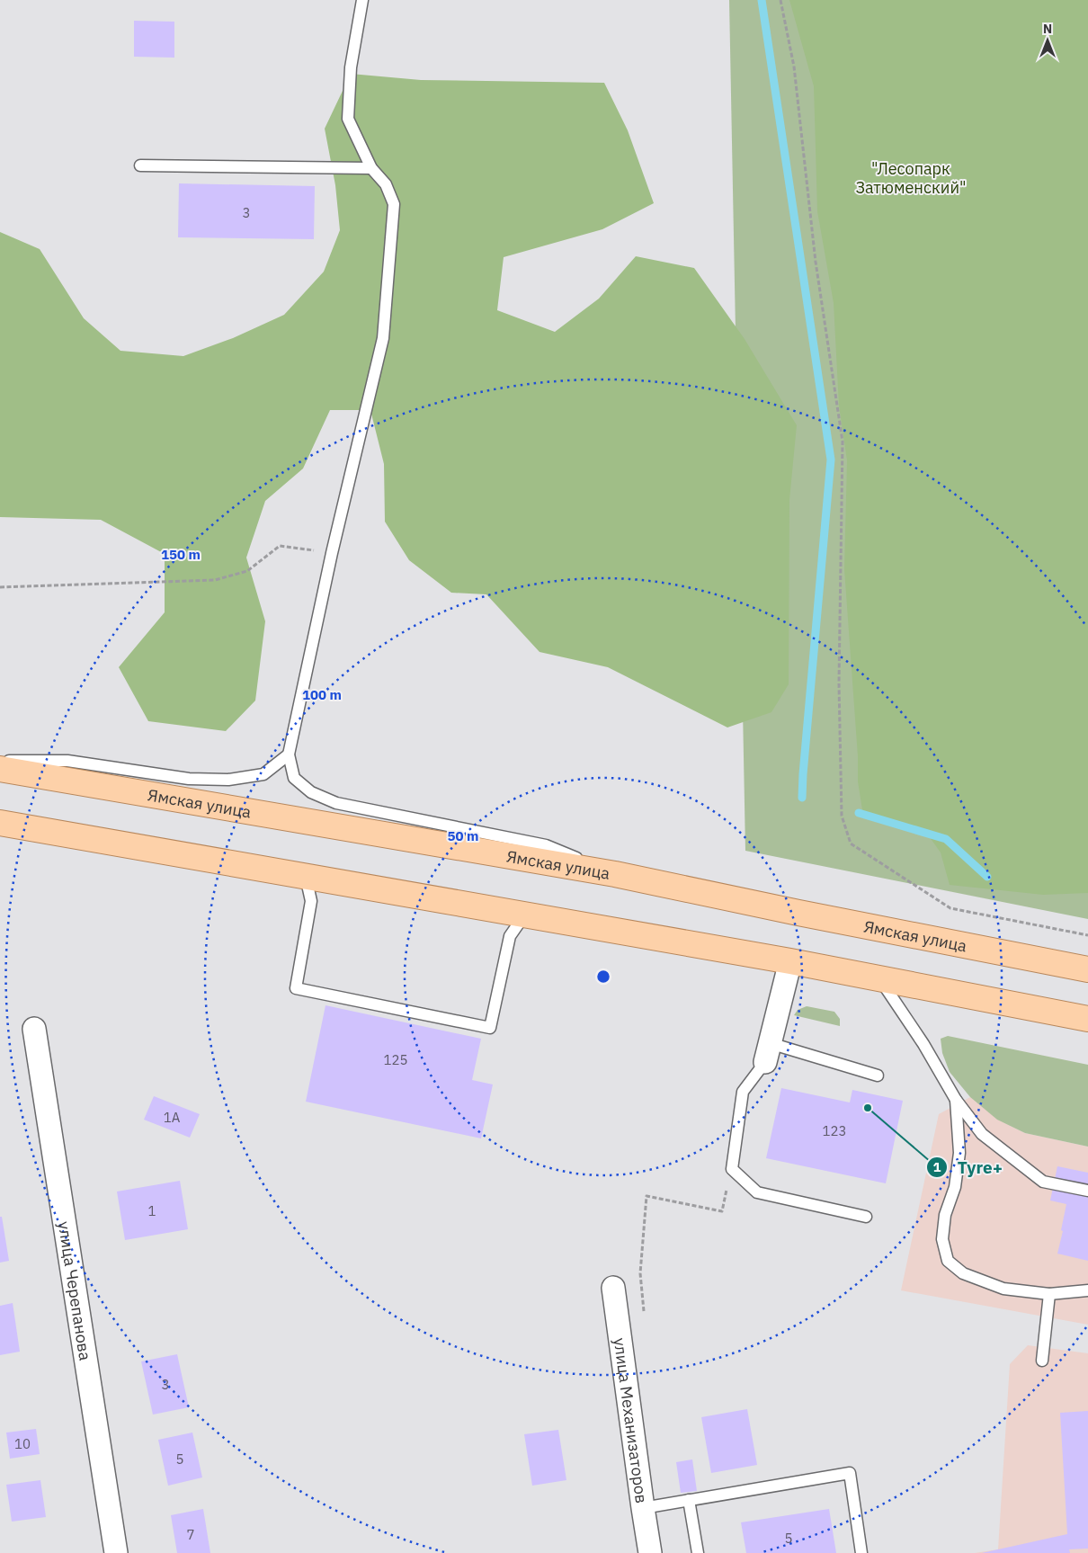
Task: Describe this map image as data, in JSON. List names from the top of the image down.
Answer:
{
  "streets": {
    "main road": ["Ямская улица"],
    "street": ["улица Черепанова", "улица Механизаторов"]
  },
  "parks": ["\"Лесопарк Затюменский\""],
  "places": ["Tyre+"],
  "house_numbers": [
    "3",
    "125",
    "1А",
    "123",
    "1",
    "3",
    "10",
    "5",
    "7",
    "5"
  ],
  "north": "top",
  "rings": ["150 m", "100 m", "50 m"]
}
